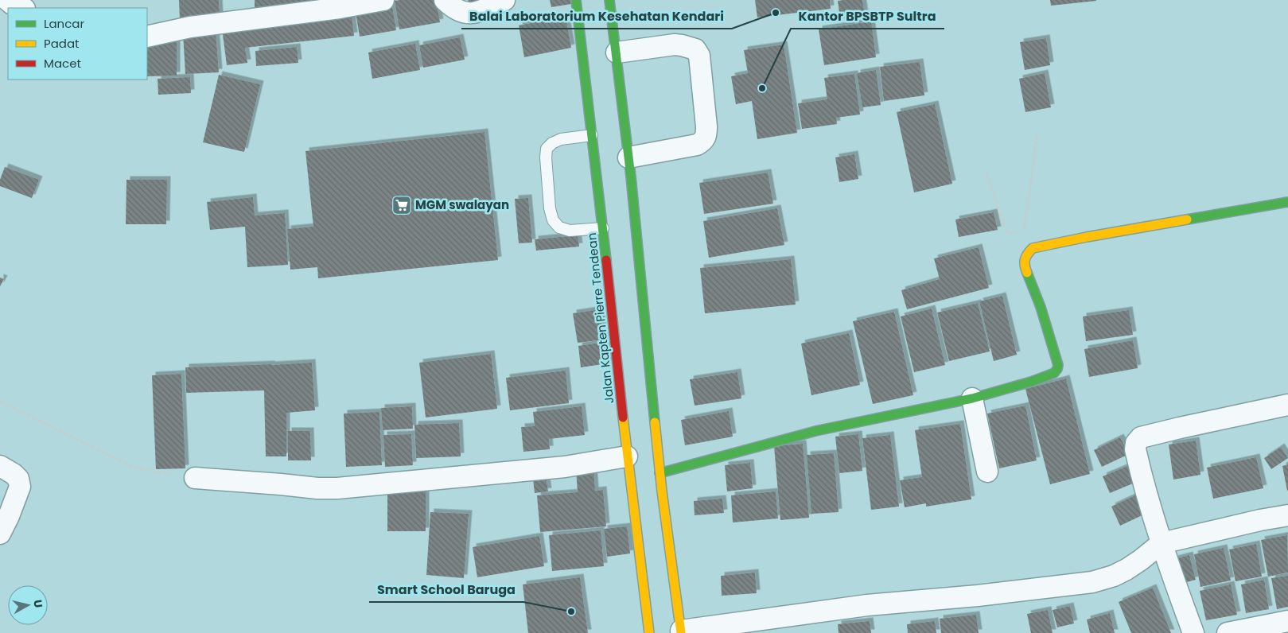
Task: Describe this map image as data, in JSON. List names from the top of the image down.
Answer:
{
  "streets": {
    "main road": ["Jalan Kapten Pierre Tendean"]
  },
  "places": {
    "other": ["Balai Laboratorium Kesehatan Kendari", "Kantor BPSBTP Sultra", "Smart School Baruga"],
    "supermarket": ["MGM swalayan"]
  },
  "legend": ["Lancar", "Padat", "Macet"],
  "north": "right"
}
